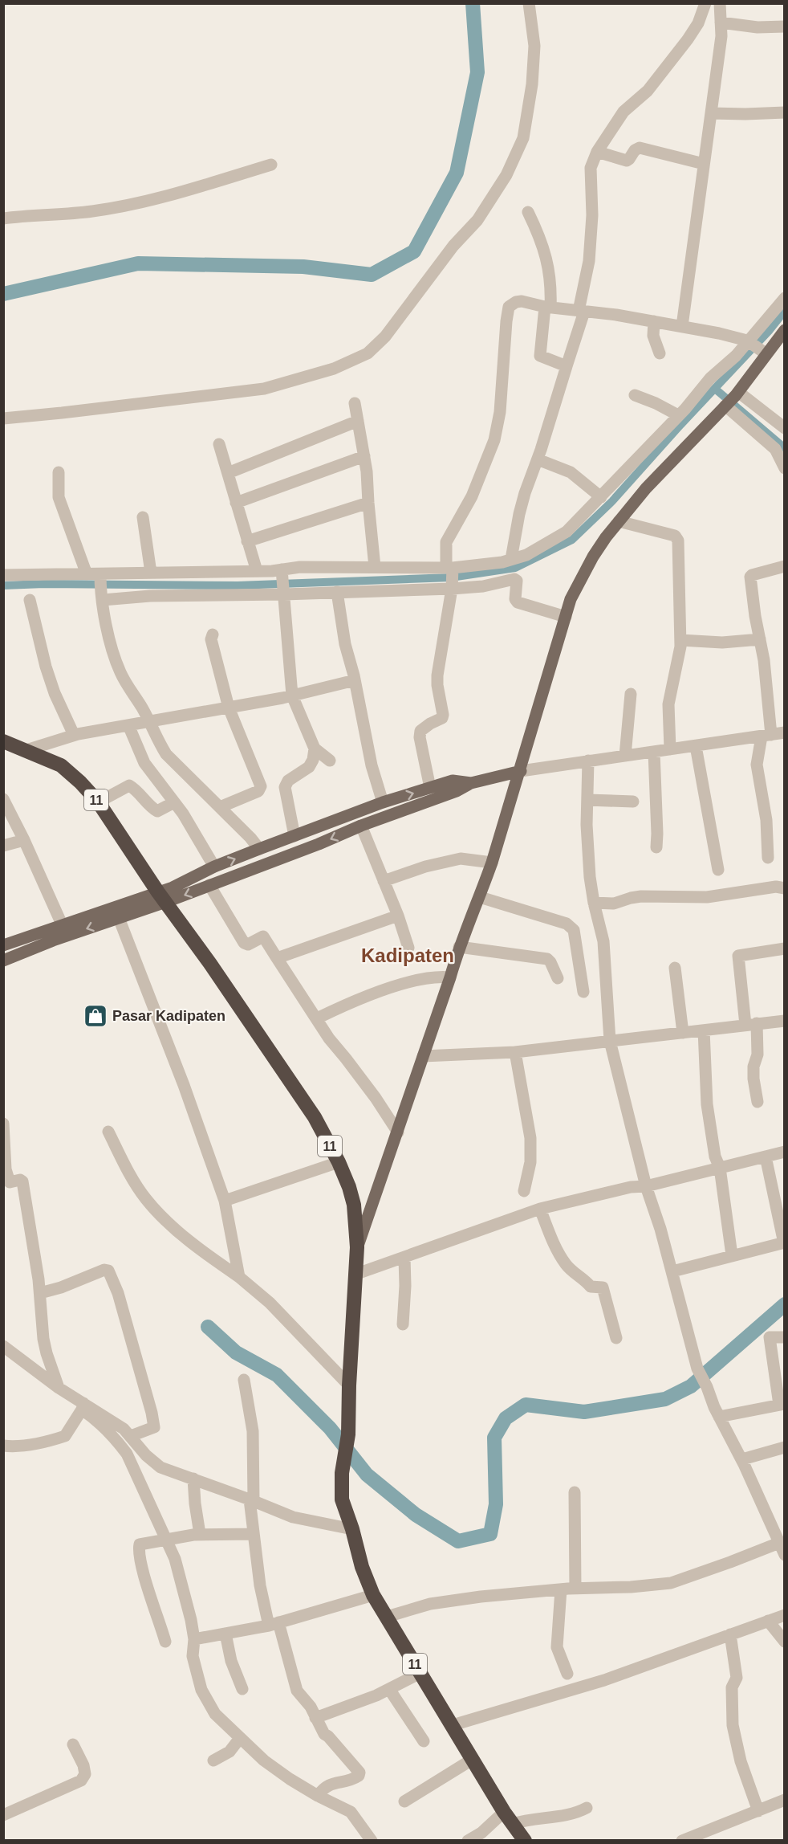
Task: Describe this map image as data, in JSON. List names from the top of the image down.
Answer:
{
  "streets": {
    "highway": ["11"]
  },
  "districts": ["Kadipaten"],
  "places": {
    "shop": ["Pasar Kadipaten"]
  }
}
